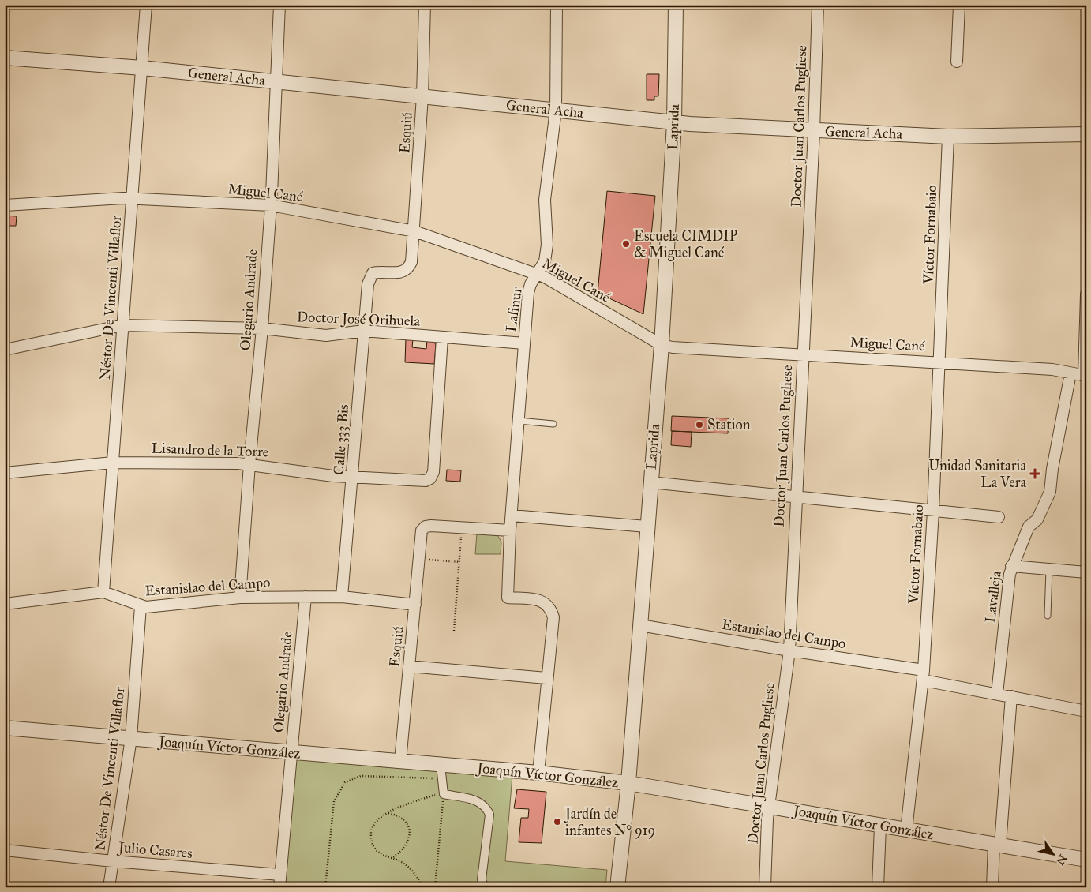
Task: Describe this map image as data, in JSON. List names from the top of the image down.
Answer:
{
  "streets": {
    "street": [
      "General Acha",
      "Doctor Juan Carlos Pugliese",
      "Laprida",
      "Esquiú",
      "Miguel Cané",
      "Víctor Fornabaio",
      "Néstor De Vincenti Villaflor",
      "Olegario Andrade",
      "Lafinur",
      "Doctor José Orihuela",
      "Calle 333 Bis",
      "Lisandro de la Torre",
      "Estanislao del Campo",
      "Lavalleja",
      "Joaquín Víctor González",
      "Julio Casares"
    ]
  },
  "crossings": [
    ["General Acha", "Doctor Juan Carlos Pugliese"],
    ["General Acha", "Laprida"],
    ["General Acha", "Esquiú"],
    ["General Acha", "Víctor Fornabaio"],
    ["General Acha", "Néstor De Vincenti Villaflor"],
    ["General Acha", "Olegario Andrade"],
    ["General Acha", "Lafinur"],
    ["Doctor Juan Carlos Pugliese", "Miguel Cané"],
    ["Doctor Juan Carlos Pugliese", "Estanislao del Campo"],
    ["Doctor Juan Carlos Pugliese", "Joaquín Víctor González"],
    ["Laprida", "Miguel Cané"],
    ["Laprida", "Estanislao del Campo"],
    ["Laprida", "Joaquín Víctor González"],
    ["Esquiú", "Miguel Cané"],
    ["Esquiú", "Calle 333 Bis"],
    ["Esquiú", "Estanislao del Campo"],
    ["Esquiú", "Joaquín Víctor González"],
    ["Miguel Cané", "Víctor Fornabaio"],
    ["Miguel Cané", "Néstor De Vincenti Villaflor"],
    ["Miguel Cané", "Olegario Andrade"],
    ["Miguel Cané", "Lafinur"],
    ["Miguel Cané", "Lavalleja"],
    ["Víctor Fornabaio", "Estanislao del Campo"],
    ["Víctor Fornabaio", "Joaquín Víctor González"],
    ["Néstor De Vincenti Villaflor", "Doctor José Orihuela"],
    ["Néstor De Vincenti Villaflor", "Lisandro de la Torre"],
    ["Néstor De Vincenti Villaflor", "Estanislao del Campo"],
    ["Néstor De Vincenti Villaflor", "Joaquín Víctor González"],
    ["Néstor De Vincenti Villaflor", "Julio Casares"],
    ["Olegario Andrade", "Doctor José Orihuela"],
    ["Olegario Andrade", "Lisandro de la Torre"],
    ["Olegario Andrade", "Estanislao del Campo"],
    ["Olegario Andrade", "Joaquín Víctor González"],
    ["Olegario Andrade", "Julio Casares"],
    ["Lafinur", "Doctor José Orihuela"],
    ["Doctor José Orihuela", "Calle 333 Bis"],
    ["Doctor José Orihuela", "Lisandro de la Torre"],
    ["Calle 333 Bis", "Lisandro de la Torre"],
    ["Calle 333 Bis", "Estanislao del Campo"],
    ["Estanislao del Campo", "Lavalleja"]
  ],
  "places": {
    "other": ["Escuela CIMDIP & Miguel Cané", "Station", "Jardín de infantes N° 919"],
    "health": ["Unidad Sanitaria La Vera"]
  },
  "north": "bottom right"
}
